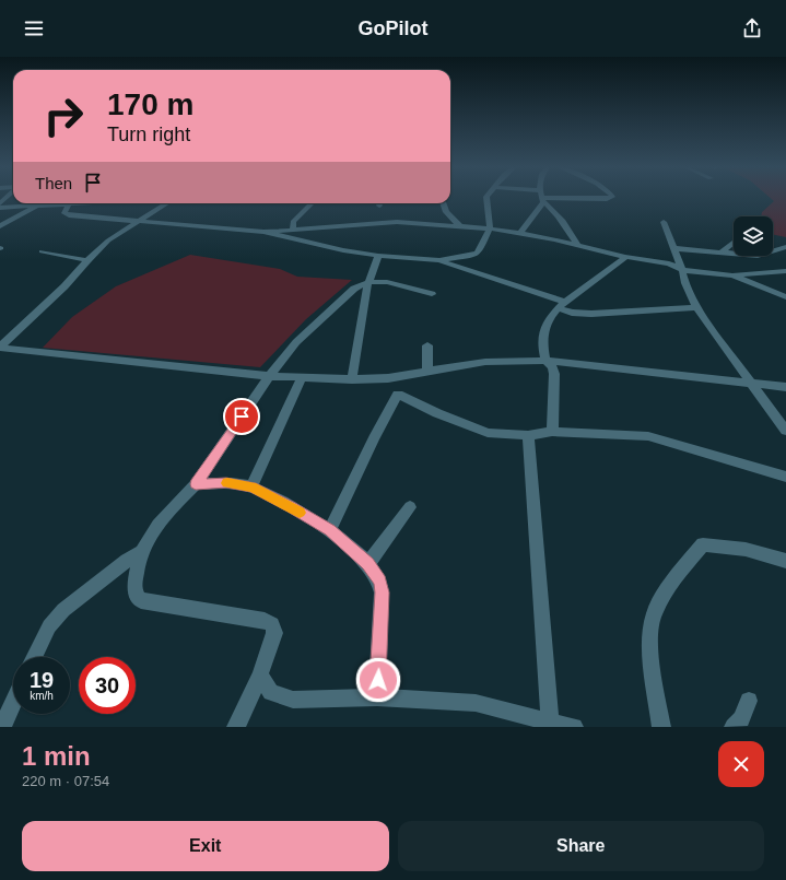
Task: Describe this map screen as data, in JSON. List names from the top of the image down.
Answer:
{
  "page": {
    "header": "GoPilot",
    "turn": ["170 m", "Turn right"],
    "then": "Then",
    "speed": "19 km/h",
    "limit": "30",
    "heading": ["1 min", "220 m · 07:54"],
    "buttons": ["Exit", "Share"]
  }
}
